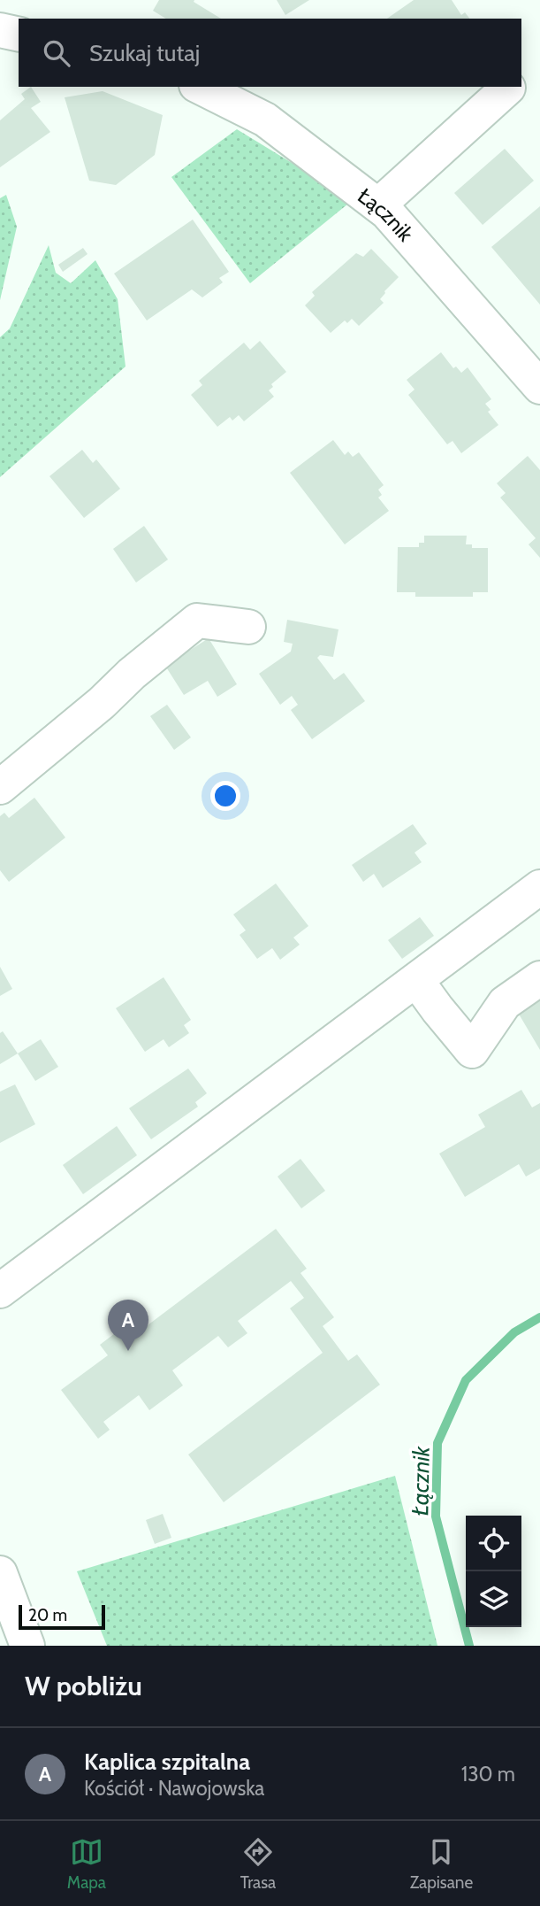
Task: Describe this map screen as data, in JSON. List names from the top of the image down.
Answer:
{
  "streets": {
    "street": ["Łącznik"]
  },
  "water": ["Łącznik"],
  "scale_bar": "20 m",
  "page": {
    "search": "Szukaj tutaj",
    "pins": "A",
    "scale": "20 m",
    "heading": "W pobliżu",
    "list": [
      {
        "mark": "A",
        "name": "Kaplica szpitalna",
        "note": "Kościół · Nawojowska",
        "value": "130 m"
      }
    ],
    "nav": ["Mapa", "Trasa", "Zapisane"]
  }
}
